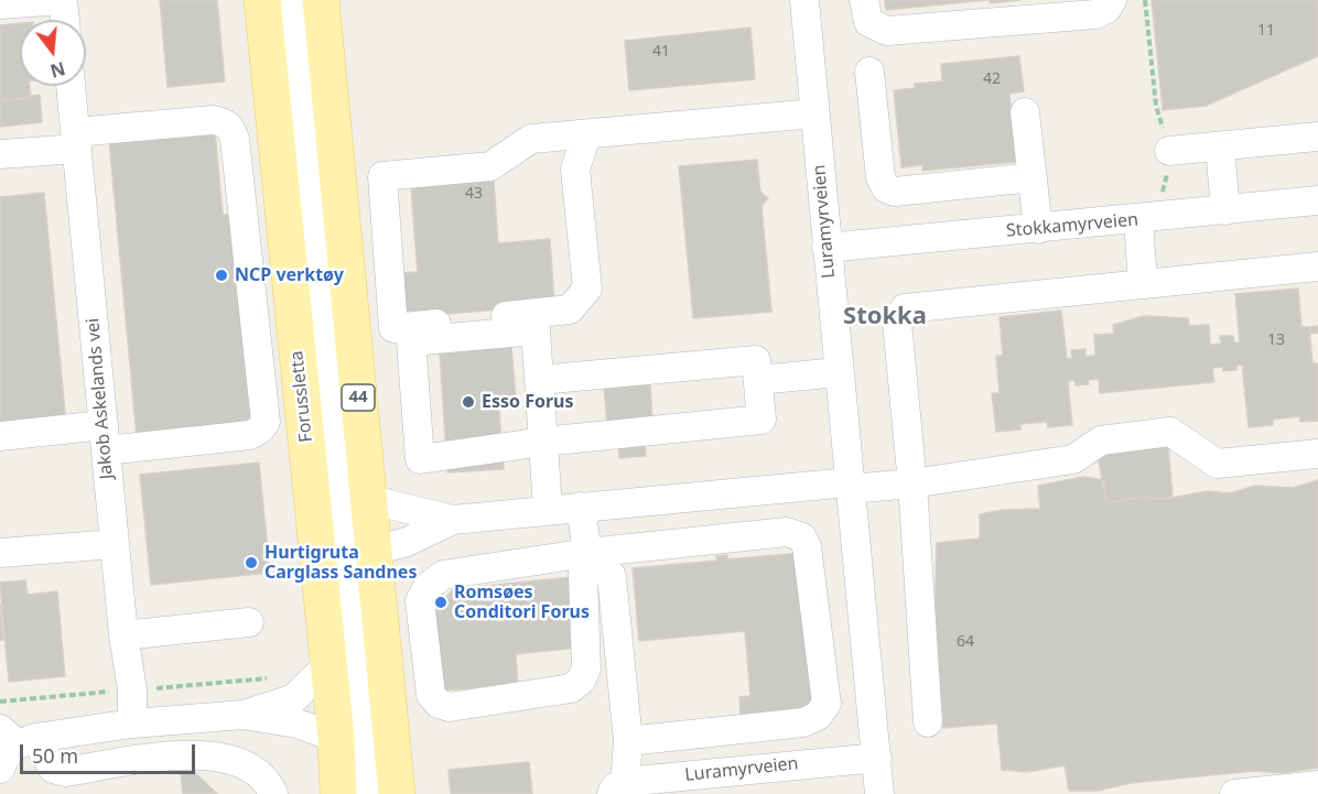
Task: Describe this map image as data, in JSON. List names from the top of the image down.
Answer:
{
  "streets": {
    "main road": ["Forussletta", "44"],
    "street": ["Luramyrveien", "Stokkamyrveien", "Jakob Askelands vei"]
  },
  "crossings": [
    ["Luramyrveien", "Stokkamyrveien"]
  ],
  "districts": ["Stokka"],
  "places": [
    "NCP verktøy",
    "Esso Forus",
    "Hurtigruta Carglass Sandnes",
    "Romsøes Conditori Forus"
  ],
  "house_numbers": [
    "11",
    "41",
    "42",
    "43",
    "13",
    "64"
  ],
  "scale_bar": "50 m",
  "north": "bottom"
}
